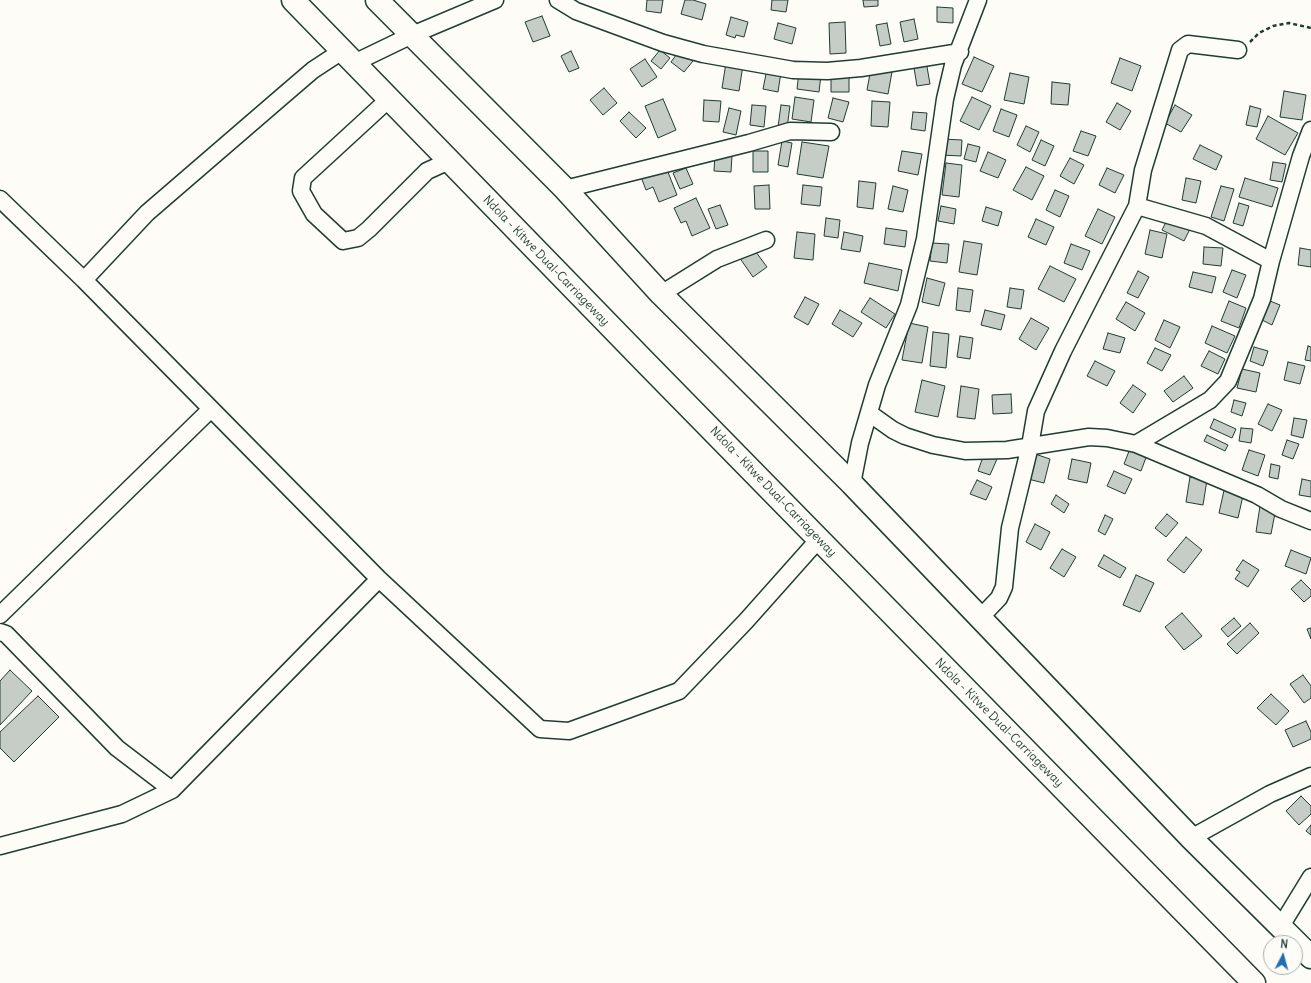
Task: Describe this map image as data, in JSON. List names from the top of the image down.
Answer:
{
  "streets": {
    "highway": ["Ndola - Kitwe Dual-Carriageway"]
  },
  "north": "top"
}
